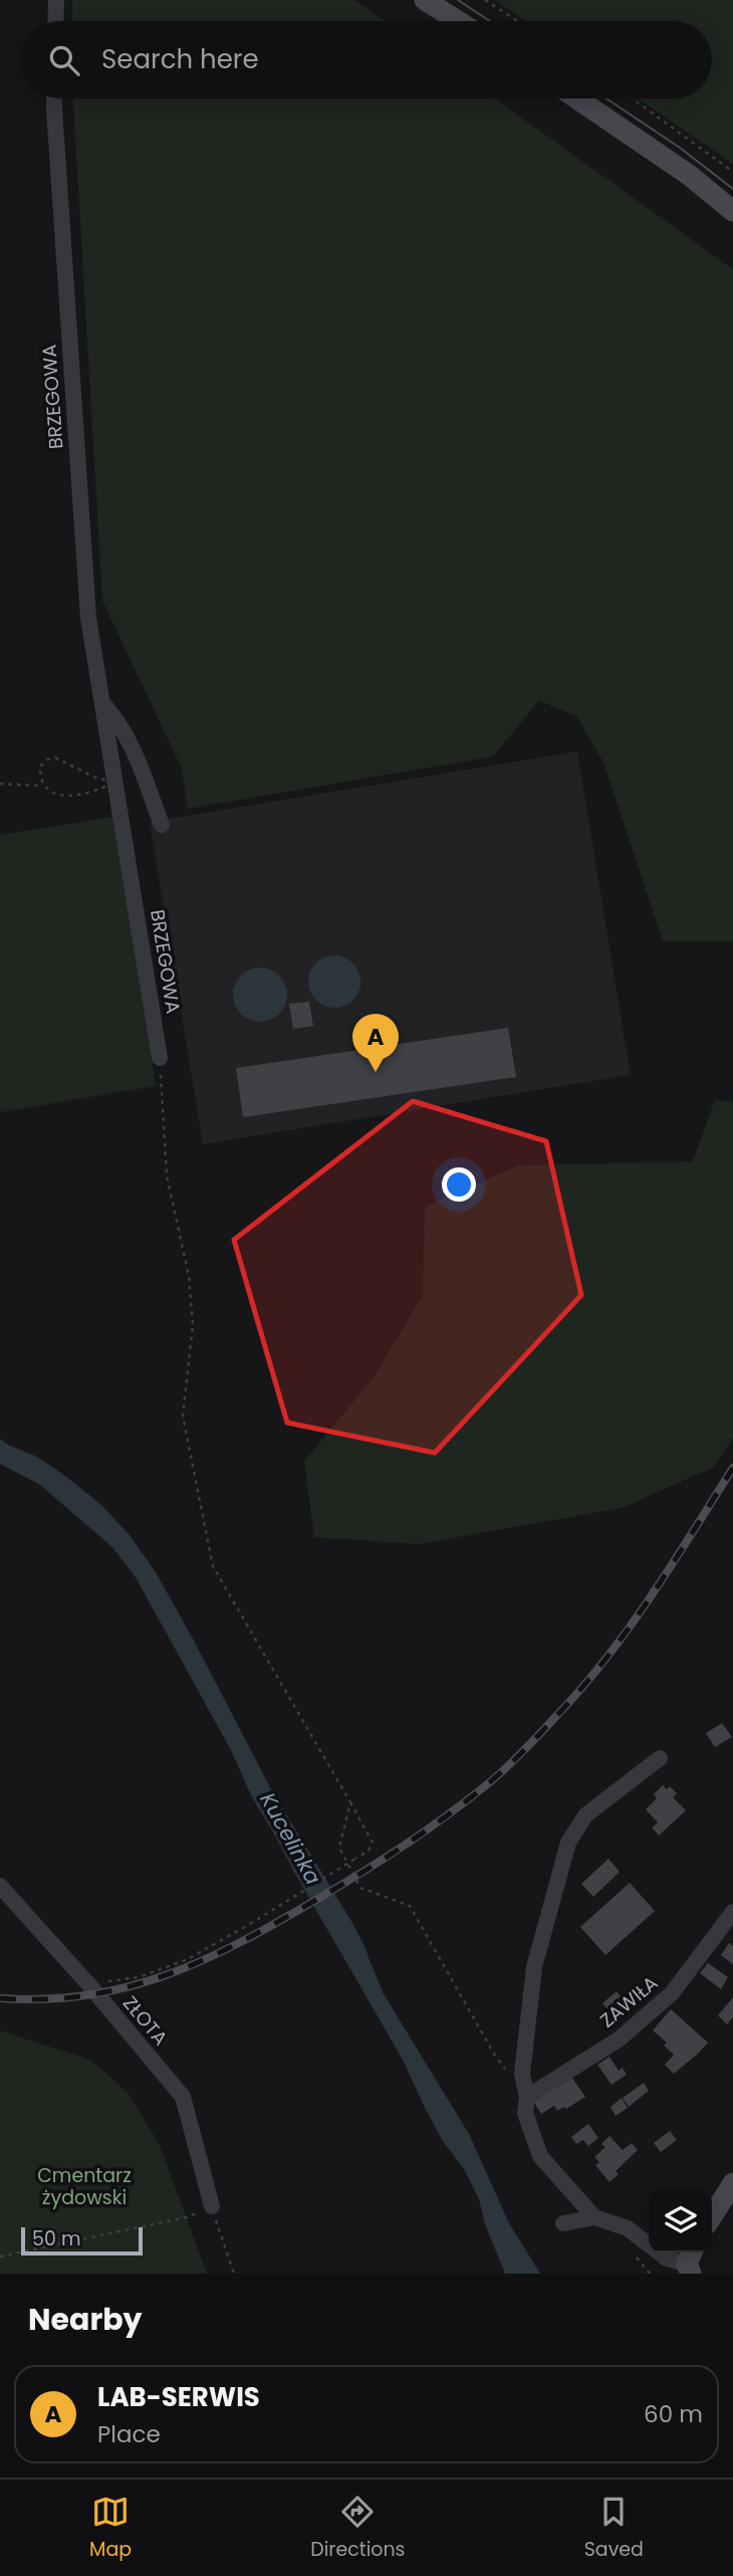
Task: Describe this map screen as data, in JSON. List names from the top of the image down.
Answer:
{
  "streets": {
    "street": ["BRZEGOWA", "ZAWIŁA", "ZŁOTA"]
  },
  "water": ["Kucelinka"],
  "parks": ["Cmentarz żydowski"],
  "scale_bar": "50 m",
  "page": {
    "search": "Search here",
    "pins": "A",
    "scale": "50 m",
    "heading": "Nearby",
    "list": [
      {
        "mark": "A",
        "name": "LAB-SERWIS",
        "note": "Place",
        "value": "60 m"
      }
    ],
    "nav": ["Map", "Directions", "Saved"]
  }
}
